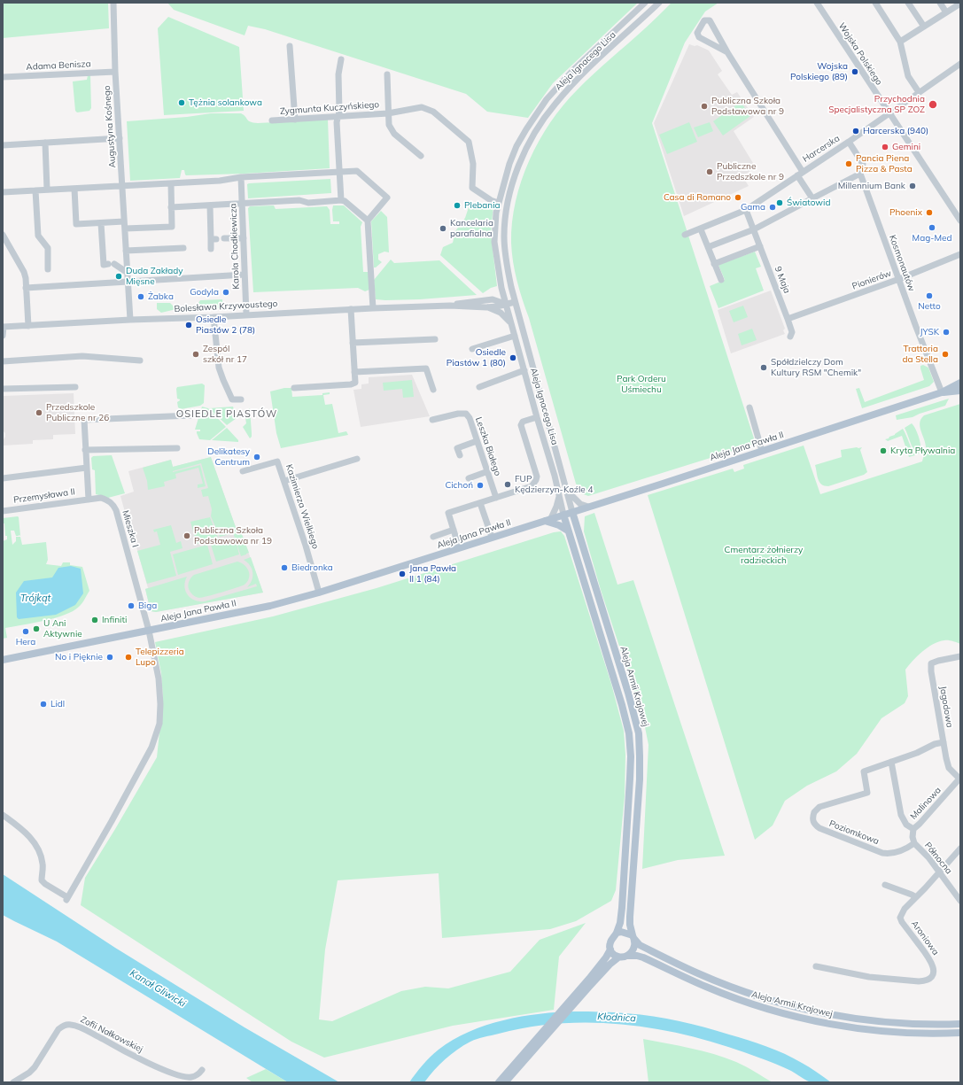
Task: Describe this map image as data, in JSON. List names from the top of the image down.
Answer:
{
  "streets": {
    "main road": ["Aleja Jana Pawła II", "Aleja Armii Krajowej"],
    "street": [
      "Wojska Polskiego",
      "Aleja Ignacego Lisa",
      "Adama Benisza",
      "Zygmunta Kuczyńskiego",
      "Augustyna Kośnego",
      "Harcerska",
      "Karola Chodkiewicza",
      "Kosmonautów",
      "9 Maja",
      "Pionierów",
      "Bolesława Krzywoustego",
      "Leszka Białego",
      "Przemysława II",
      "Kazimierza Wielkiego",
      "Mieszka I",
      "Jagodowa",
      "Malinowa",
      "Poziomkowa",
      "Północna",
      "Aroniowa",
      "Zofii Nałkowskiej"
    ]
  },
  "crossings": [
    ["Wojska Polskiego", "Harcerska"],
    ["Aleja Ignacego Lisa", "Bolesława Krzywoustego"],
    ["Aleja Ignacego Lisa", "Aleja Jana Pawła II"],
    ["Aleja Ignacego Lisa", "Aleja Armii Krajowej"],
    ["Adama Benisza", "Augustyna Kośnego"],
    ["Augustyna Kośnego", "Bolesława Krzywoustego"],
    ["Harcerska", "Kosmonautów"],
    ["Harcerska", "9 Maja"],
    ["Karola Chodkiewicza", "Bolesława Krzywoustego"],
    ["Kosmonautów", "Pionierów"],
    ["Kosmonautów", "Aleja Jana Pawła II"],
    ["9 Maja", "Pionierów"],
    ["Aleja Jana Pawła II", "Kazimierza Wielkiego"],
    ["Aleja Jana Pawła II", "Mieszka I"],
    ["Aleja Jana Pawła II", "Aleja Armii Krajowej"],
    ["Przemysława II", "Mieszka I"],
    ["Jagodowa", "Malinowa"],
    ["Jagodowa", "Poziomkowa"],
    ["Malinowa", "Poziomkowa"],
    ["Malinowa", "Północna"],
    ["Poziomkowa", "Północna"]
  ],
  "districts": ["OSIEDLE PIASTÓW"],
  "water": ["Trójkąt", "Kanał Gliwicki", "Kłodnica"],
  "parks": ["Park Orderu Uśmiechu", "Cmentarz żołnierzy radzieckich"],
  "places": [
    "Wojska Polskiego (89)",
    "Tężnia solankowa",
    "Przychodnia Specjalistyczna SP ZOZ",
    "Publiczna Szkoła Podstawowa nr 9",
    "Harcerska (940)",
    "Gemini",
    "Pancia Piena Pizza & Pasta",
    "Publiczne Przedszkole nr 9",
    "Millennium Bank",
    "Casa di Romano",
    "Światowid",
    "Plebania",
    "Gama",
    "Phoenix",
    "Mag-Med",
    "Kancelaria parafialna",
    "Duda Zakłady Mięsne",
    "Godyla",
    "Netto",
    "Żabka",
    "Osiedle Piastów 2 (78)",
    "JYSK",
    "Zespól szkół nr 17",
    "Trattoria da Stella",
    "Osiedle Piastów 1 (80)",
    "Spółdzielczy Dom Kultury RSM \"Chemik\"",
    "Przedszkole Publiczne nr 26",
    "Kryta Pływalnia",
    "Delikatesy Centrum",
    "FUP Kędzierzyn-Koźle 4",
    "Cichoń",
    "Publiczna Szkoła Podstawowa nr 19",
    "Biedronka",
    "Jana Pawła II 1 (84)",
    "Biga",
    "Infiniti",
    "U Ani Aktywnie",
    "Hera",
    "No i Pięknie",
    "Telepizzeria Lupo",
    "Lidl"
  ]
}
